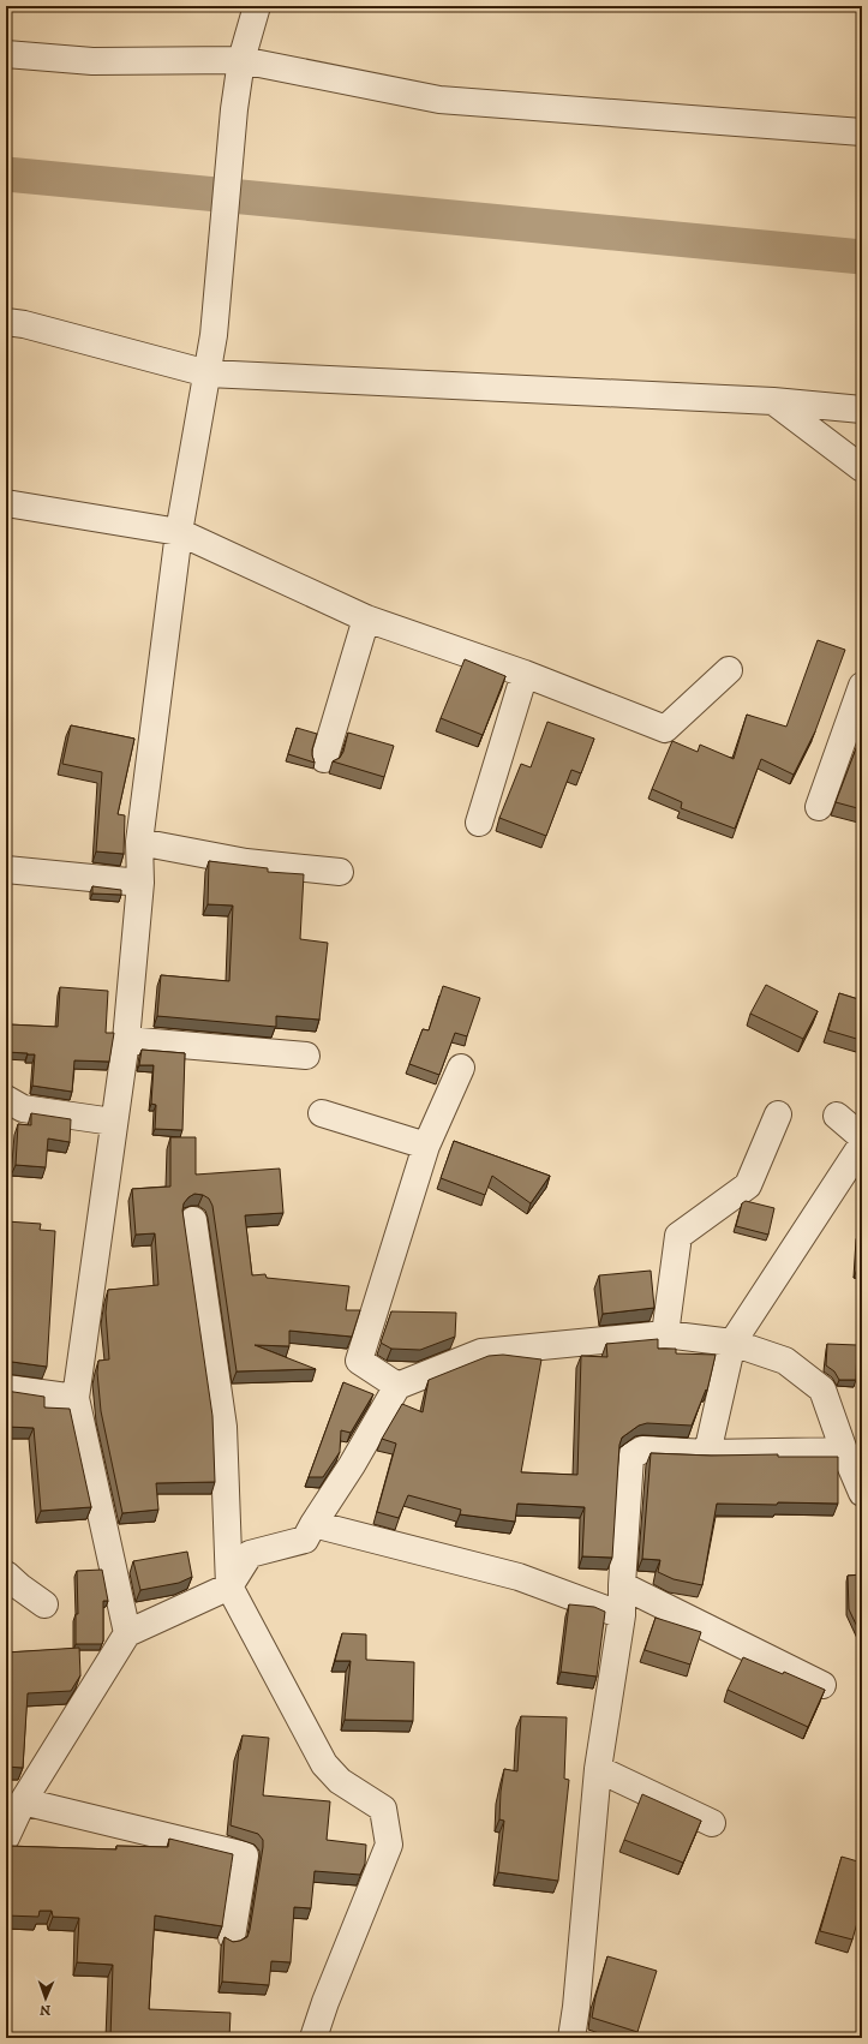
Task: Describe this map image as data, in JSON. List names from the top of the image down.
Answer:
{
  "north": "bottom"
}
